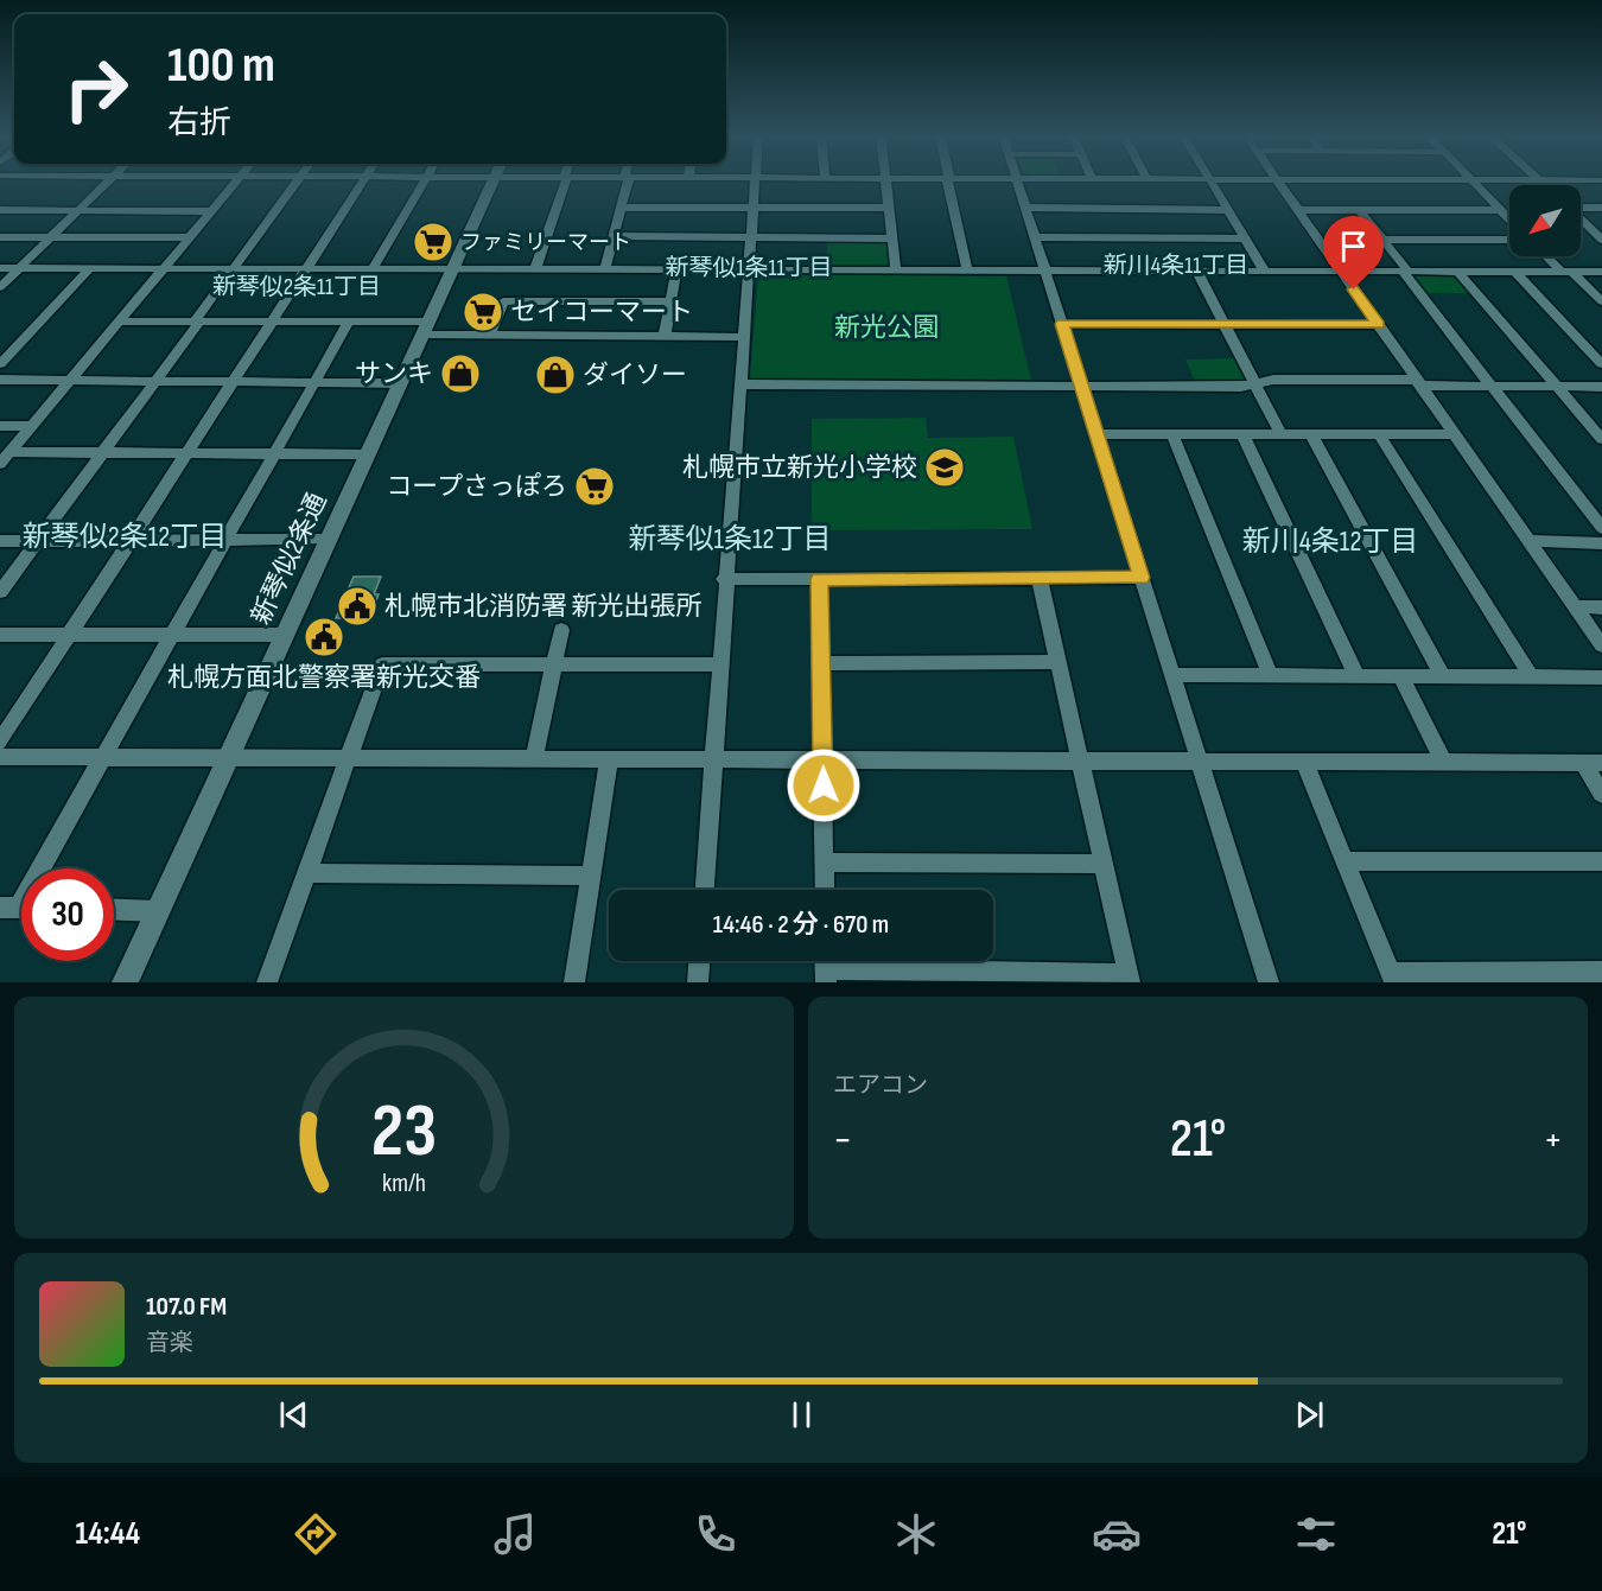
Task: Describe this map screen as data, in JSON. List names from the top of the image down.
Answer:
{
  "streets": {
    "street": ["新琴似2条通"]
  },
  "districts": [
    "新川4条11丁目",
    "新琴似1条11丁目",
    "新琴似2条11丁目",
    "新琴似2条12丁目",
    "新琴似1条12丁目",
    "新川4条12丁目"
  ],
  "parks": ["新光公園"],
  "places": {
    "supermarket": ["ファミリーマート", "セイコーマート", "コープさっぽろ"],
    "shop": ["サンキ", "ダイソー"],
    "school or university": ["札幌市立新光小学校"],
    "public building": ["札幌市北消防署 新光出張所", "札幌方面北警察署新光交番"]
  },
  "north": "bottom left",
  "page": {
    "turn": ["100 m", "右折"],
    "limit": "30",
    "trip": "14:46 · 2 分 · 670 m",
    "tile": "エアコン",
    "heat": ["−", "21°", "+"],
    "song": ["107.0 FM", "音楽"],
    "tabs": ["14:44", "21°"],
    "gauge": ["23", "km/h"]
  }
}
